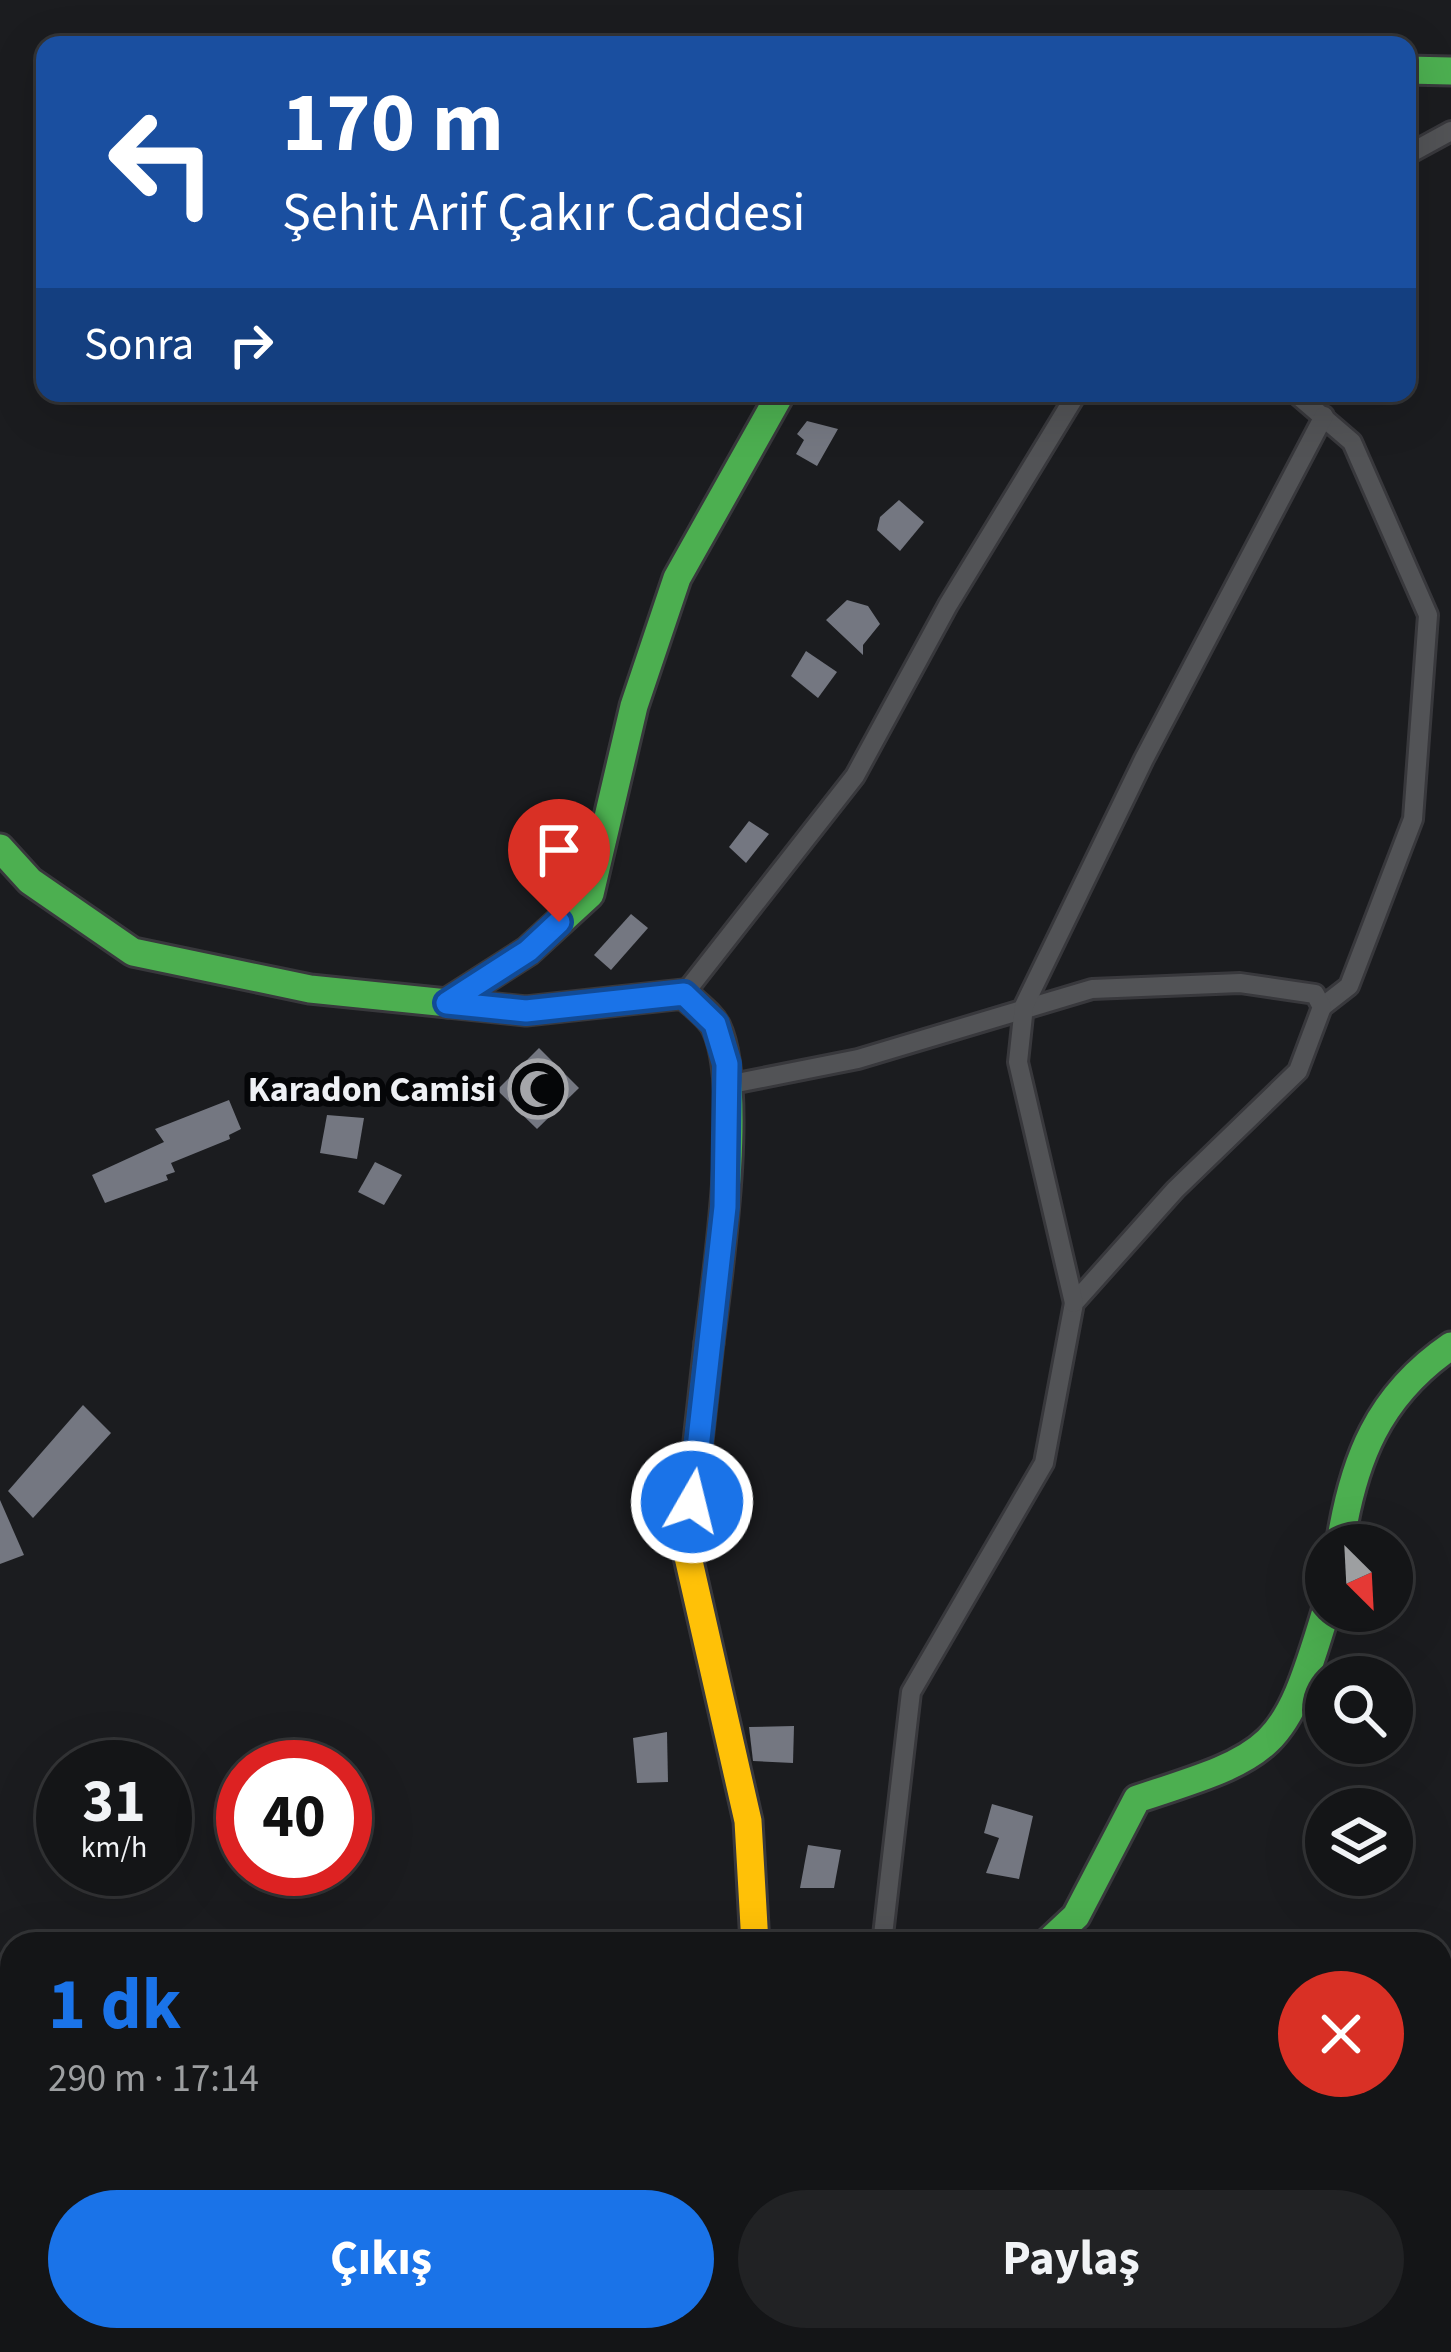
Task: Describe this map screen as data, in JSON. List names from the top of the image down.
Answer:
{
  "places": {
    "mosque": ["Karadon Camisi"]
  },
  "north": "bottom right",
  "page": {
    "turn": ["170 m", "Şehit Arif Çakır Caddesi"],
    "then": "Sonra",
    "speed": "31 km/h",
    "limit": "40",
    "heading": ["1 dk", "290 m · 17:14"],
    "buttons": ["Çıkış", "Paylaş"]
  }
}
